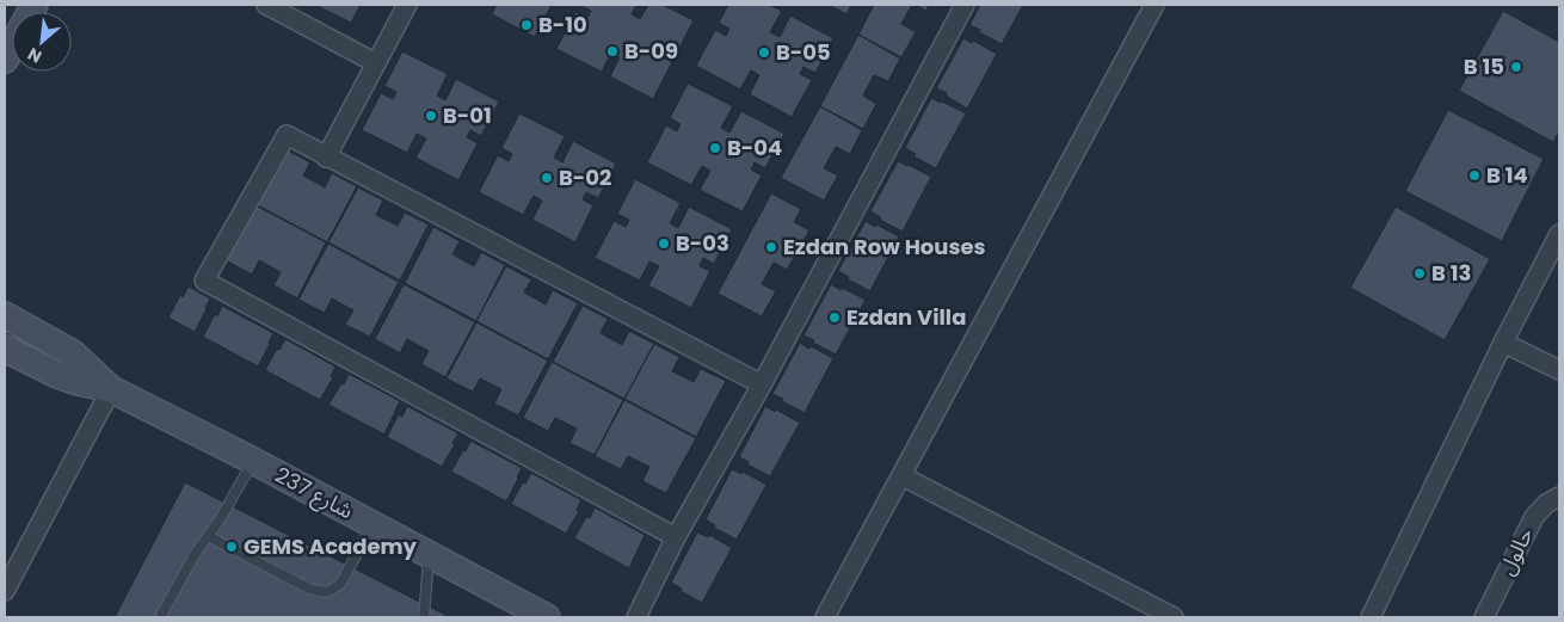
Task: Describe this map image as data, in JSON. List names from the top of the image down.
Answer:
{
  "streets": {
    "street": ["شارع 237", "حالول"]
  },
  "places": [
    "B-10",
    "B-09",
    "B-05",
    "B 15",
    "B-01",
    "B-04",
    "B 14",
    "B-02",
    "B-03",
    "Ezdan Row Houses",
    "B 13",
    "Ezdan Villa",
    "GEMS Academy"
  ],
  "north": "bottom left"
}
